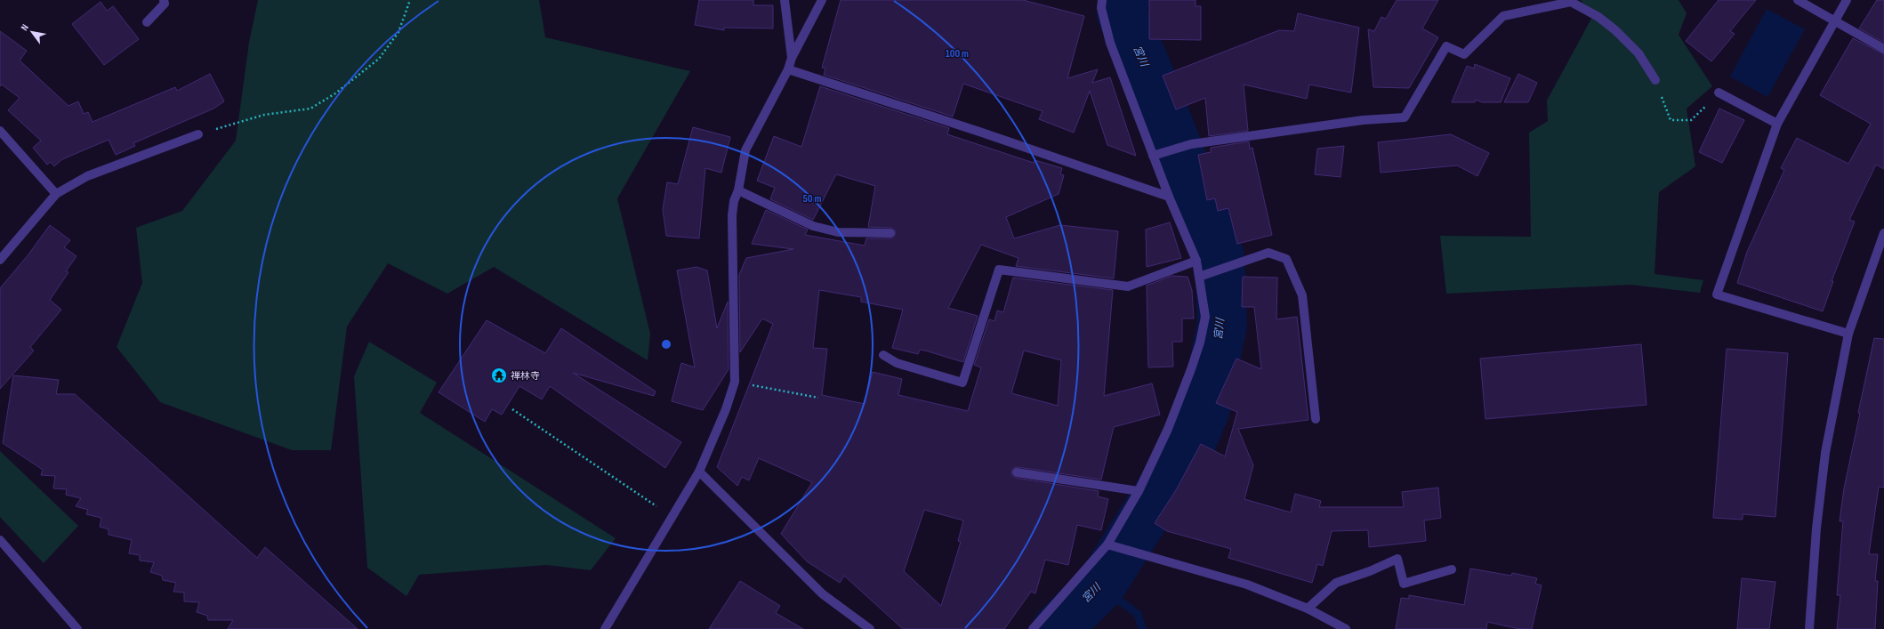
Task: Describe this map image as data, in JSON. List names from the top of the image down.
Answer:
{
  "water": ["宮川"],
  "places": {
    "temple": ["禅林寺"]
  },
  "north": "top left",
  "rings": ["100 m", "50 m"]
}
